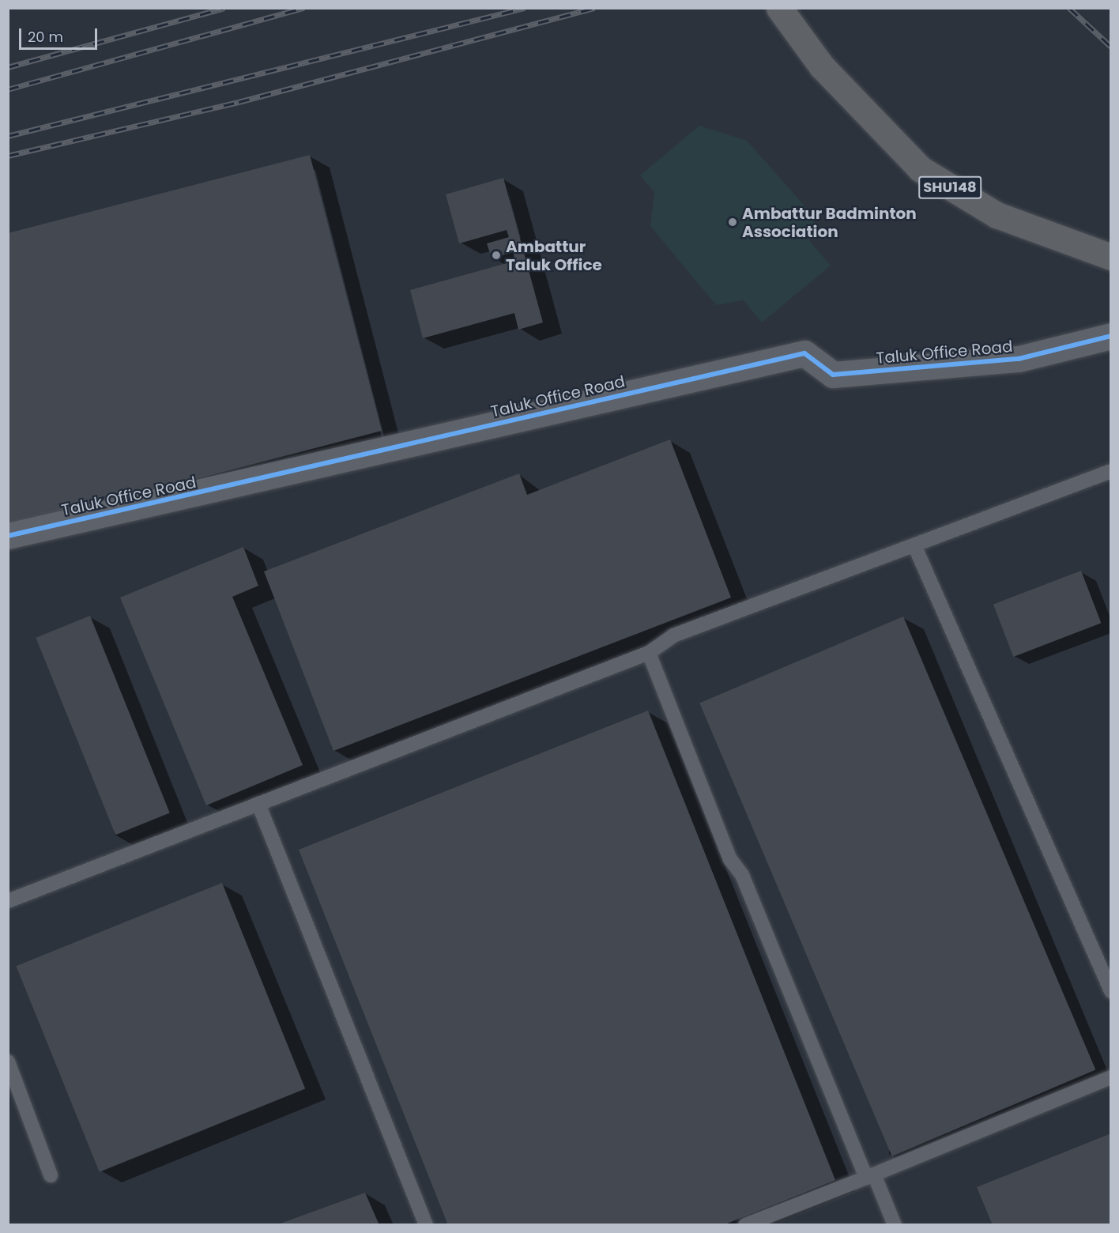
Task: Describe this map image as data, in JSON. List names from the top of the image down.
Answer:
{
  "streets": {
    "highway": ["SHU148"],
    "street": ["Taluk Office Road"]
  },
  "places": ["Ambattur Badminton Association", "Ambattur Taluk Office"],
  "scale_bar": "20 m"
}
